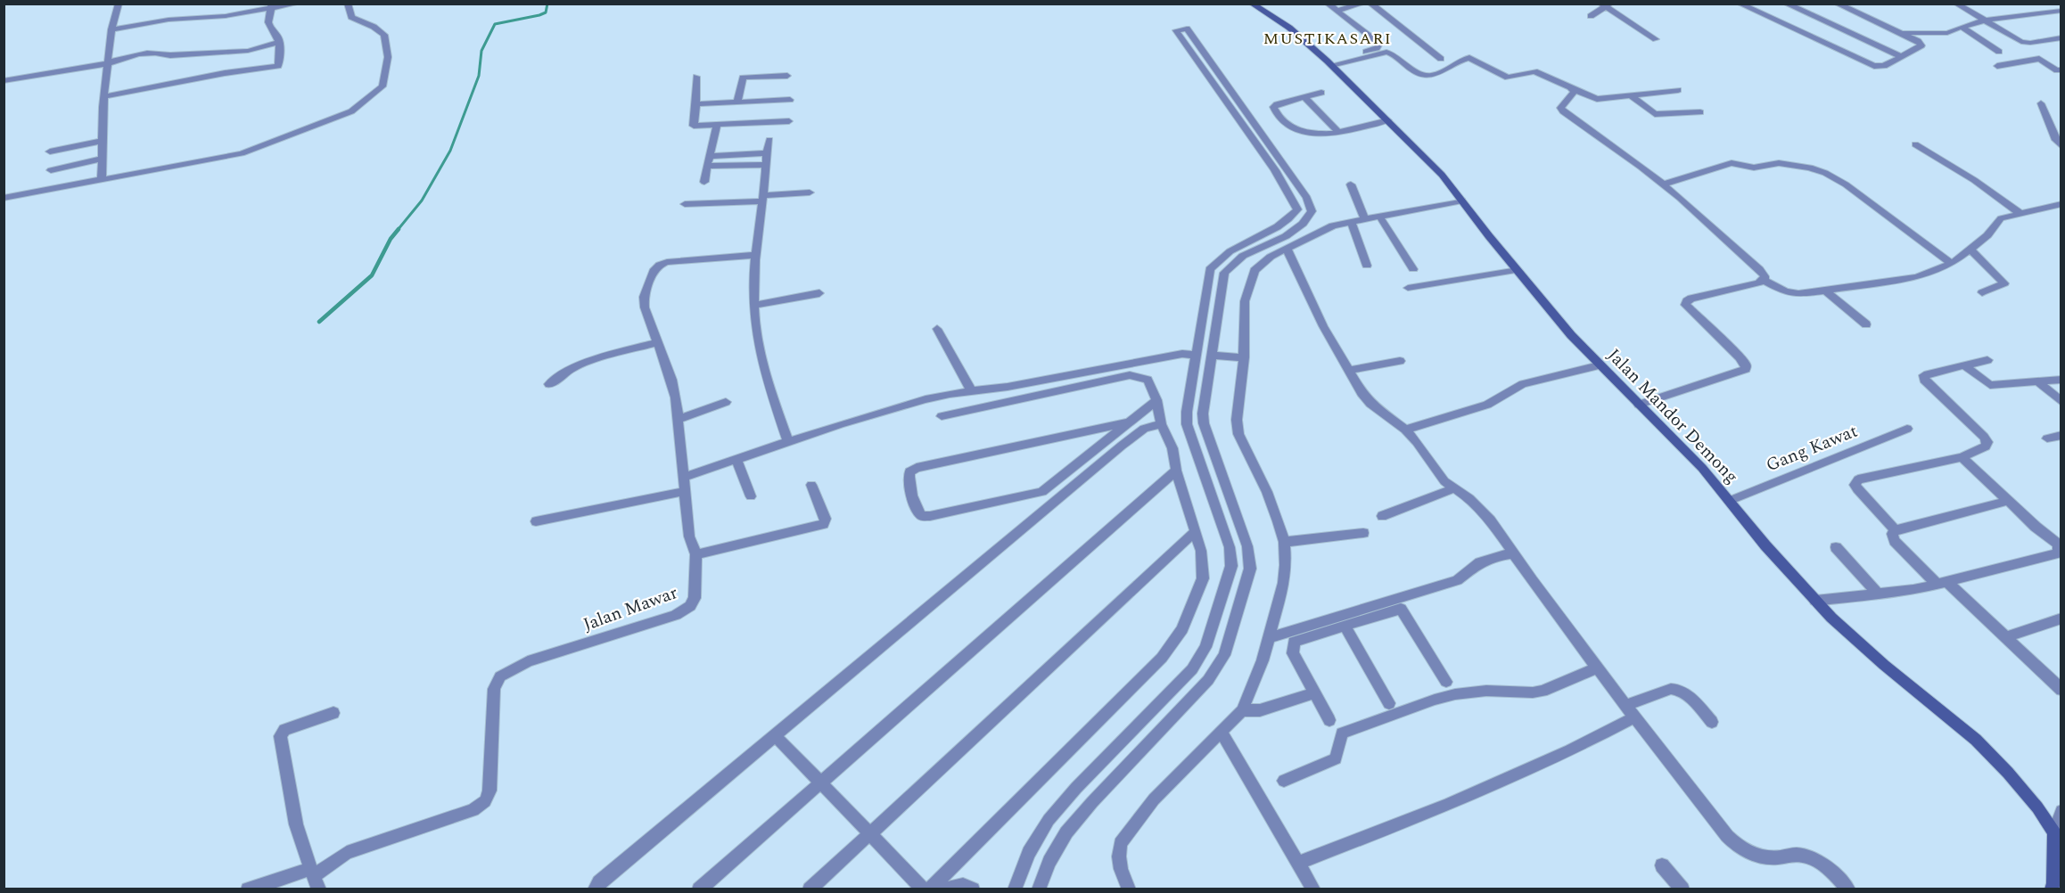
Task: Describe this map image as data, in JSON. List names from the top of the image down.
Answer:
{
  "streets": {
    "main road": ["Jalan Mandor Demong"],
    "street": ["Gang Kawat", "Jalan Mawar"]
  },
  "crossings": [
    ["Jalan Mandor Demong", "Gang Kawat"]
  ],
  "districts": ["MUSTIKASARI"]
}
